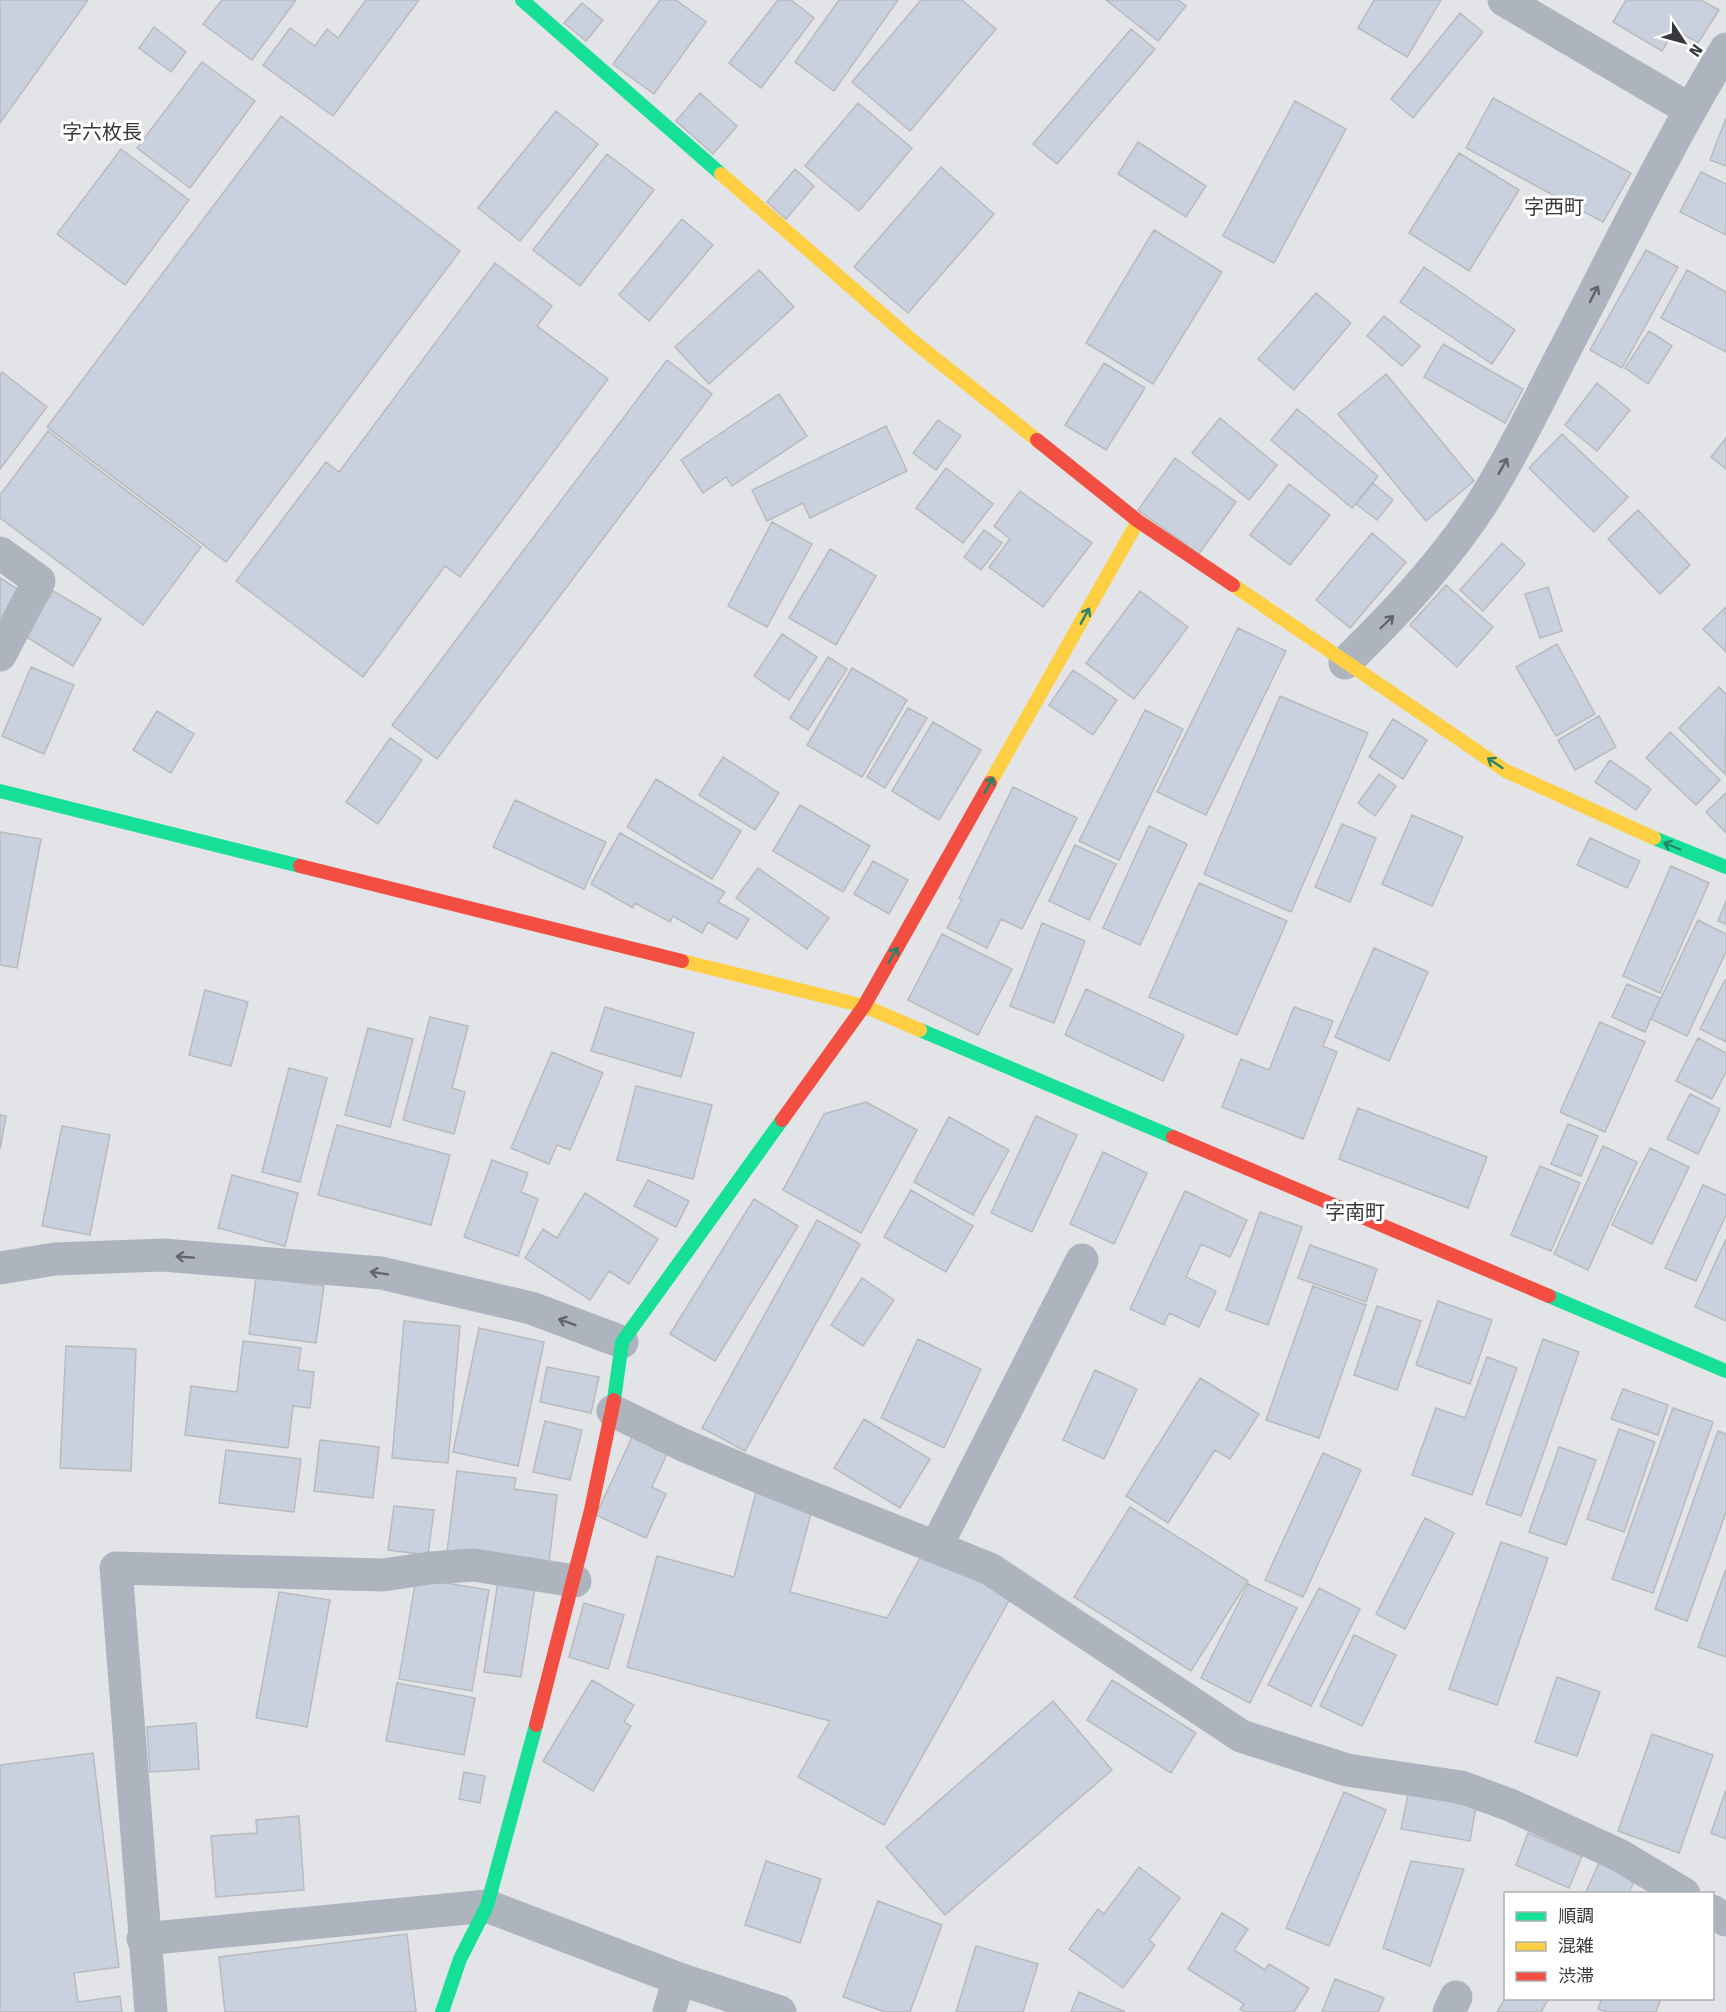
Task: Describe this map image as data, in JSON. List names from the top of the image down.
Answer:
{
  "districts": ["字六枚長", "字西町", "字南町"],
  "legend": ["順調", "混雑", "渋滞"],
  "north": "bottom right"
}
